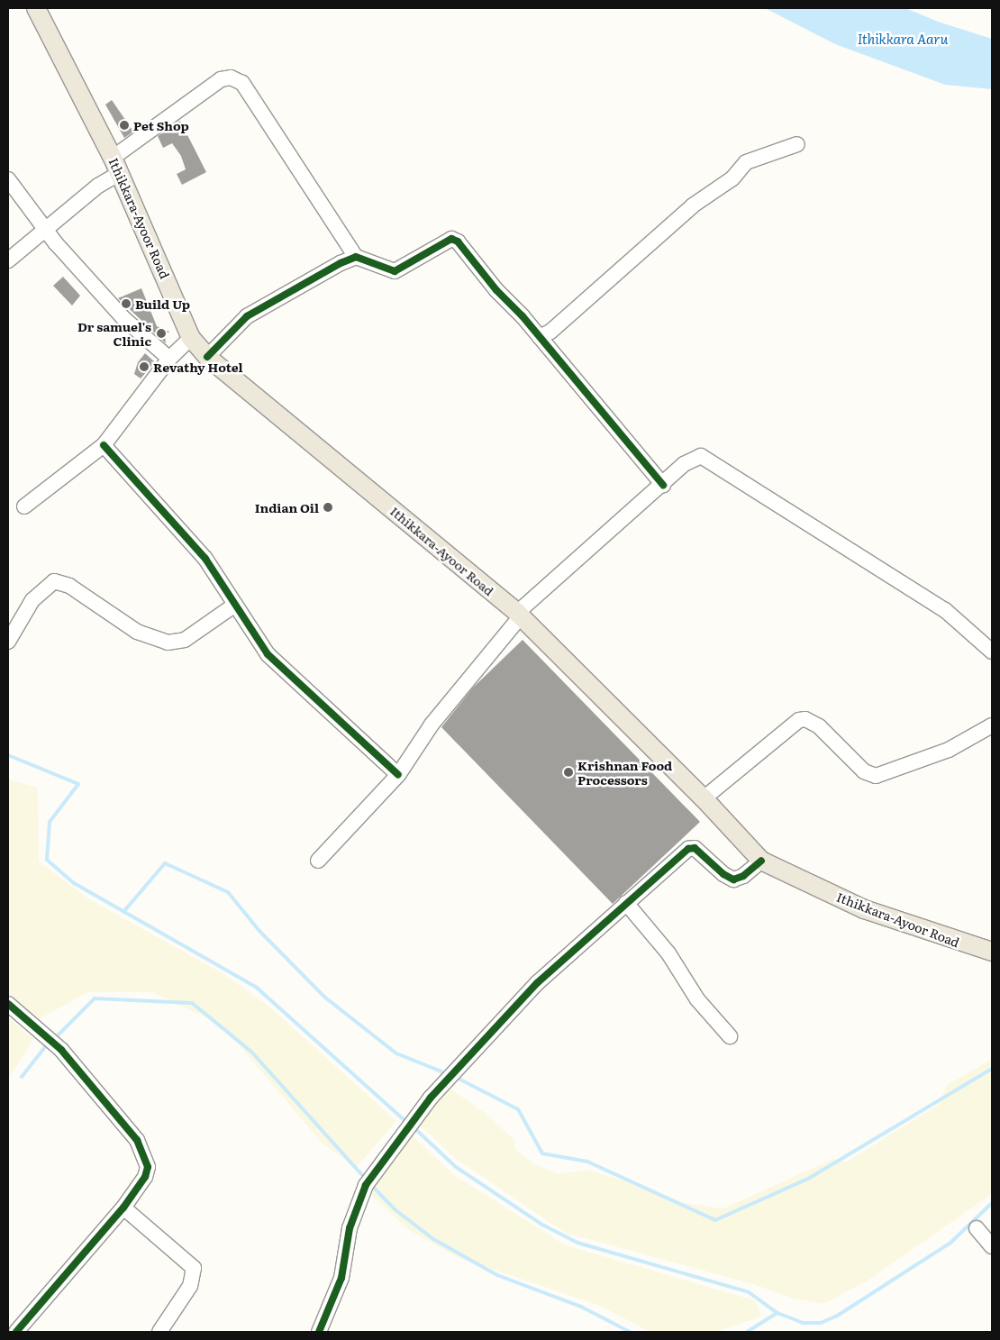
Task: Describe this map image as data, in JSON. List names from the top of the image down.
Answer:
{
  "streets": {
    "main road": ["Ithikkara-Ayoor Road"]
  },
  "water": ["Ithikkara Aaru"],
  "places": [
    "Pet Shop",
    "Build Up",
    "Dr samuel's Clinic",
    "Revathy Hotel",
    "Indian Oil",
    "Krishnan Food Processors"
  ]
}
